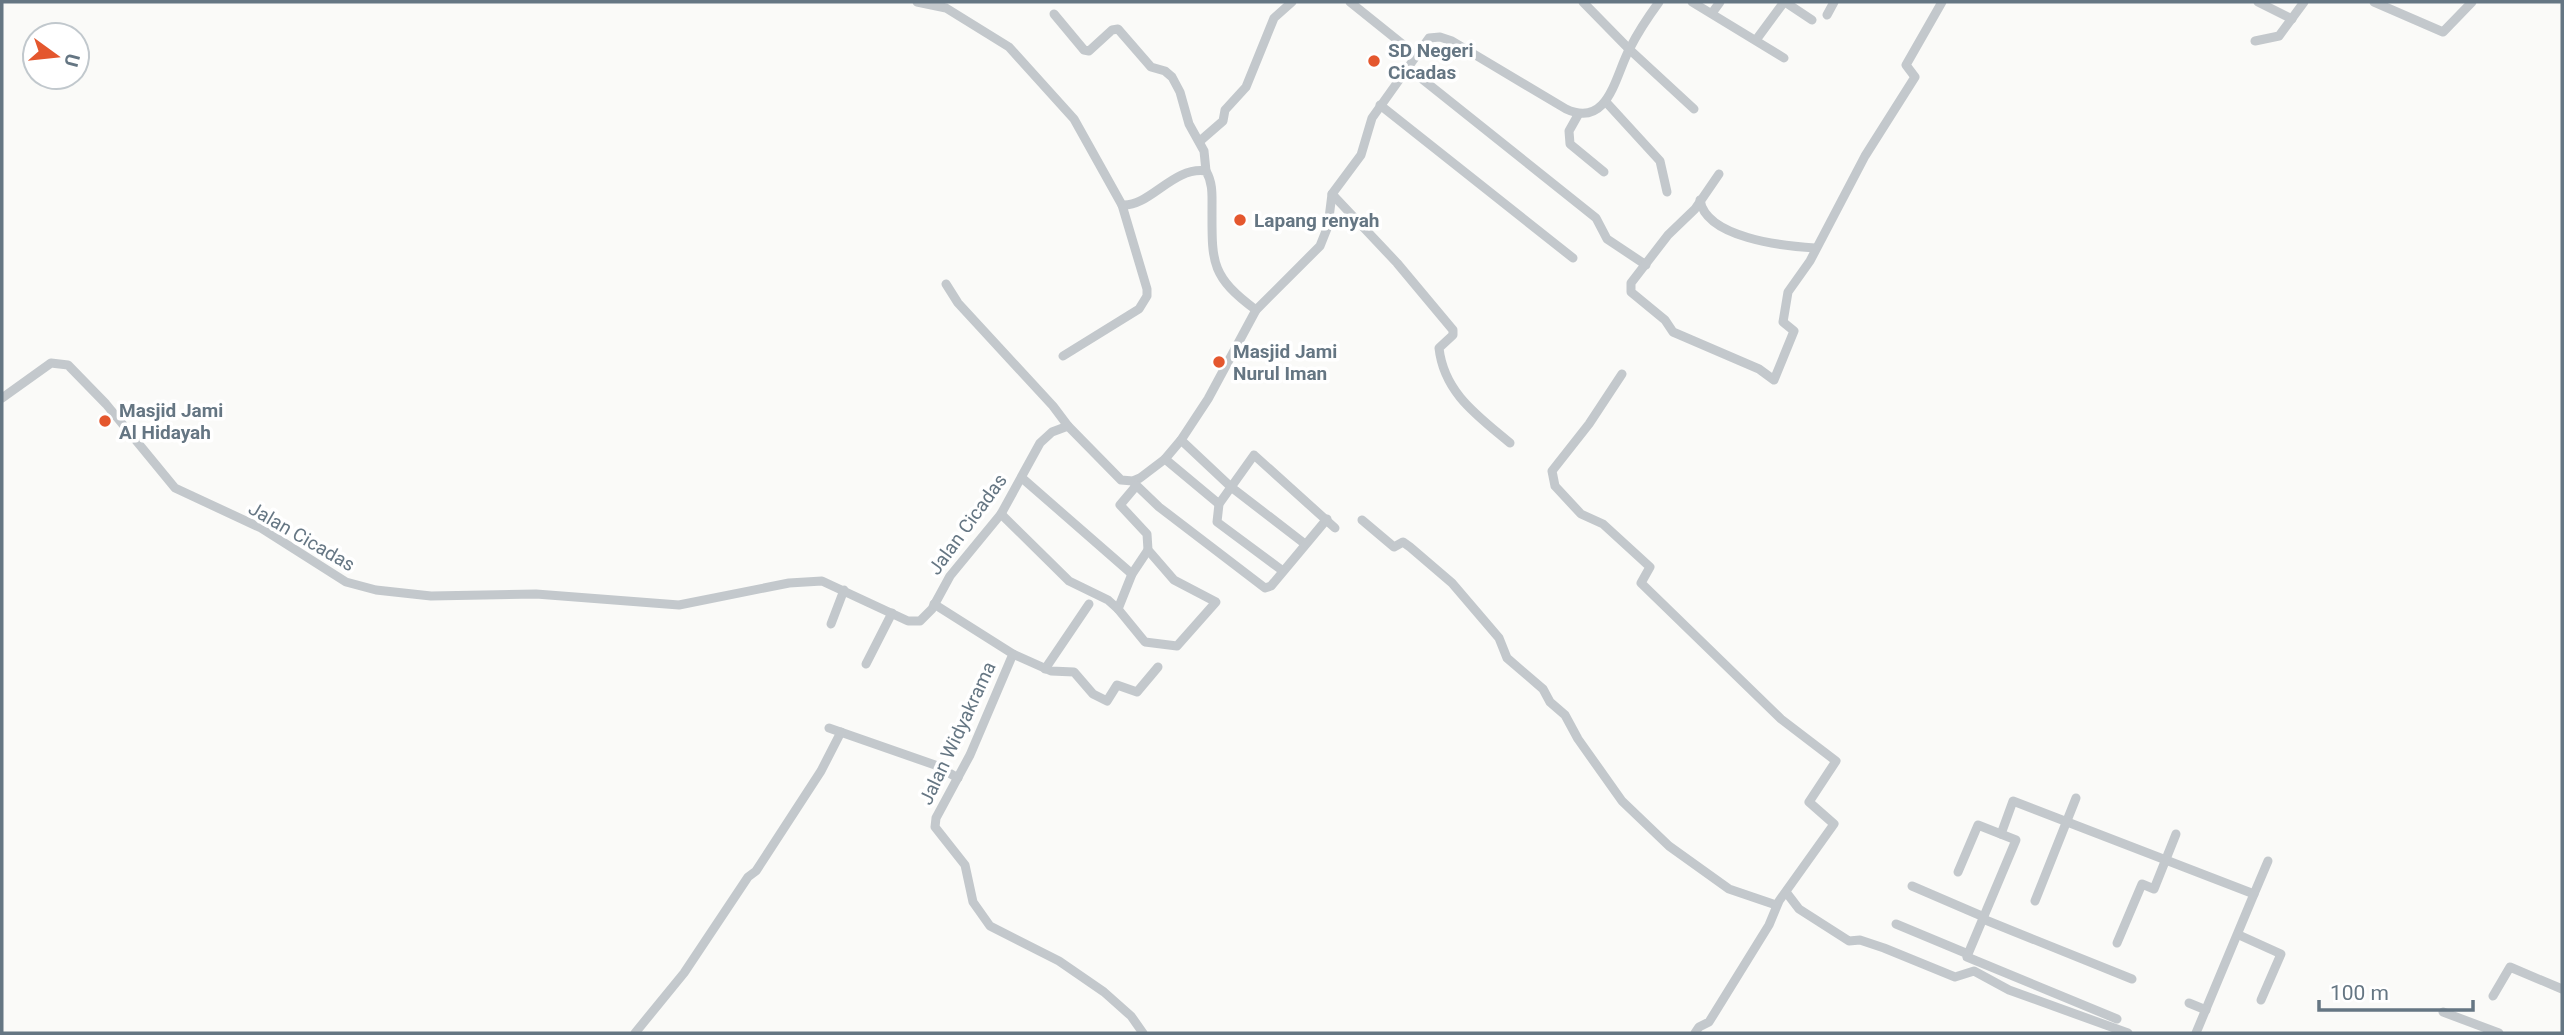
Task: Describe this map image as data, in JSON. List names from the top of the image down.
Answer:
{
  "streets": {
    "street": ["Jalan Cicadas", "Jalan Widyakrama"]
  },
  "crossings": [
    ["Jalan Cicadas", "Jalan Widyakrama"]
  ],
  "places": [
    "SD Negeri Cicadas",
    "Lapang renyah",
    "Masjid Jami Nurul Iman",
    "Masjid Jami Al Hidayah"
  ],
  "scale_bar": "100 m",
  "north": "right"
}
